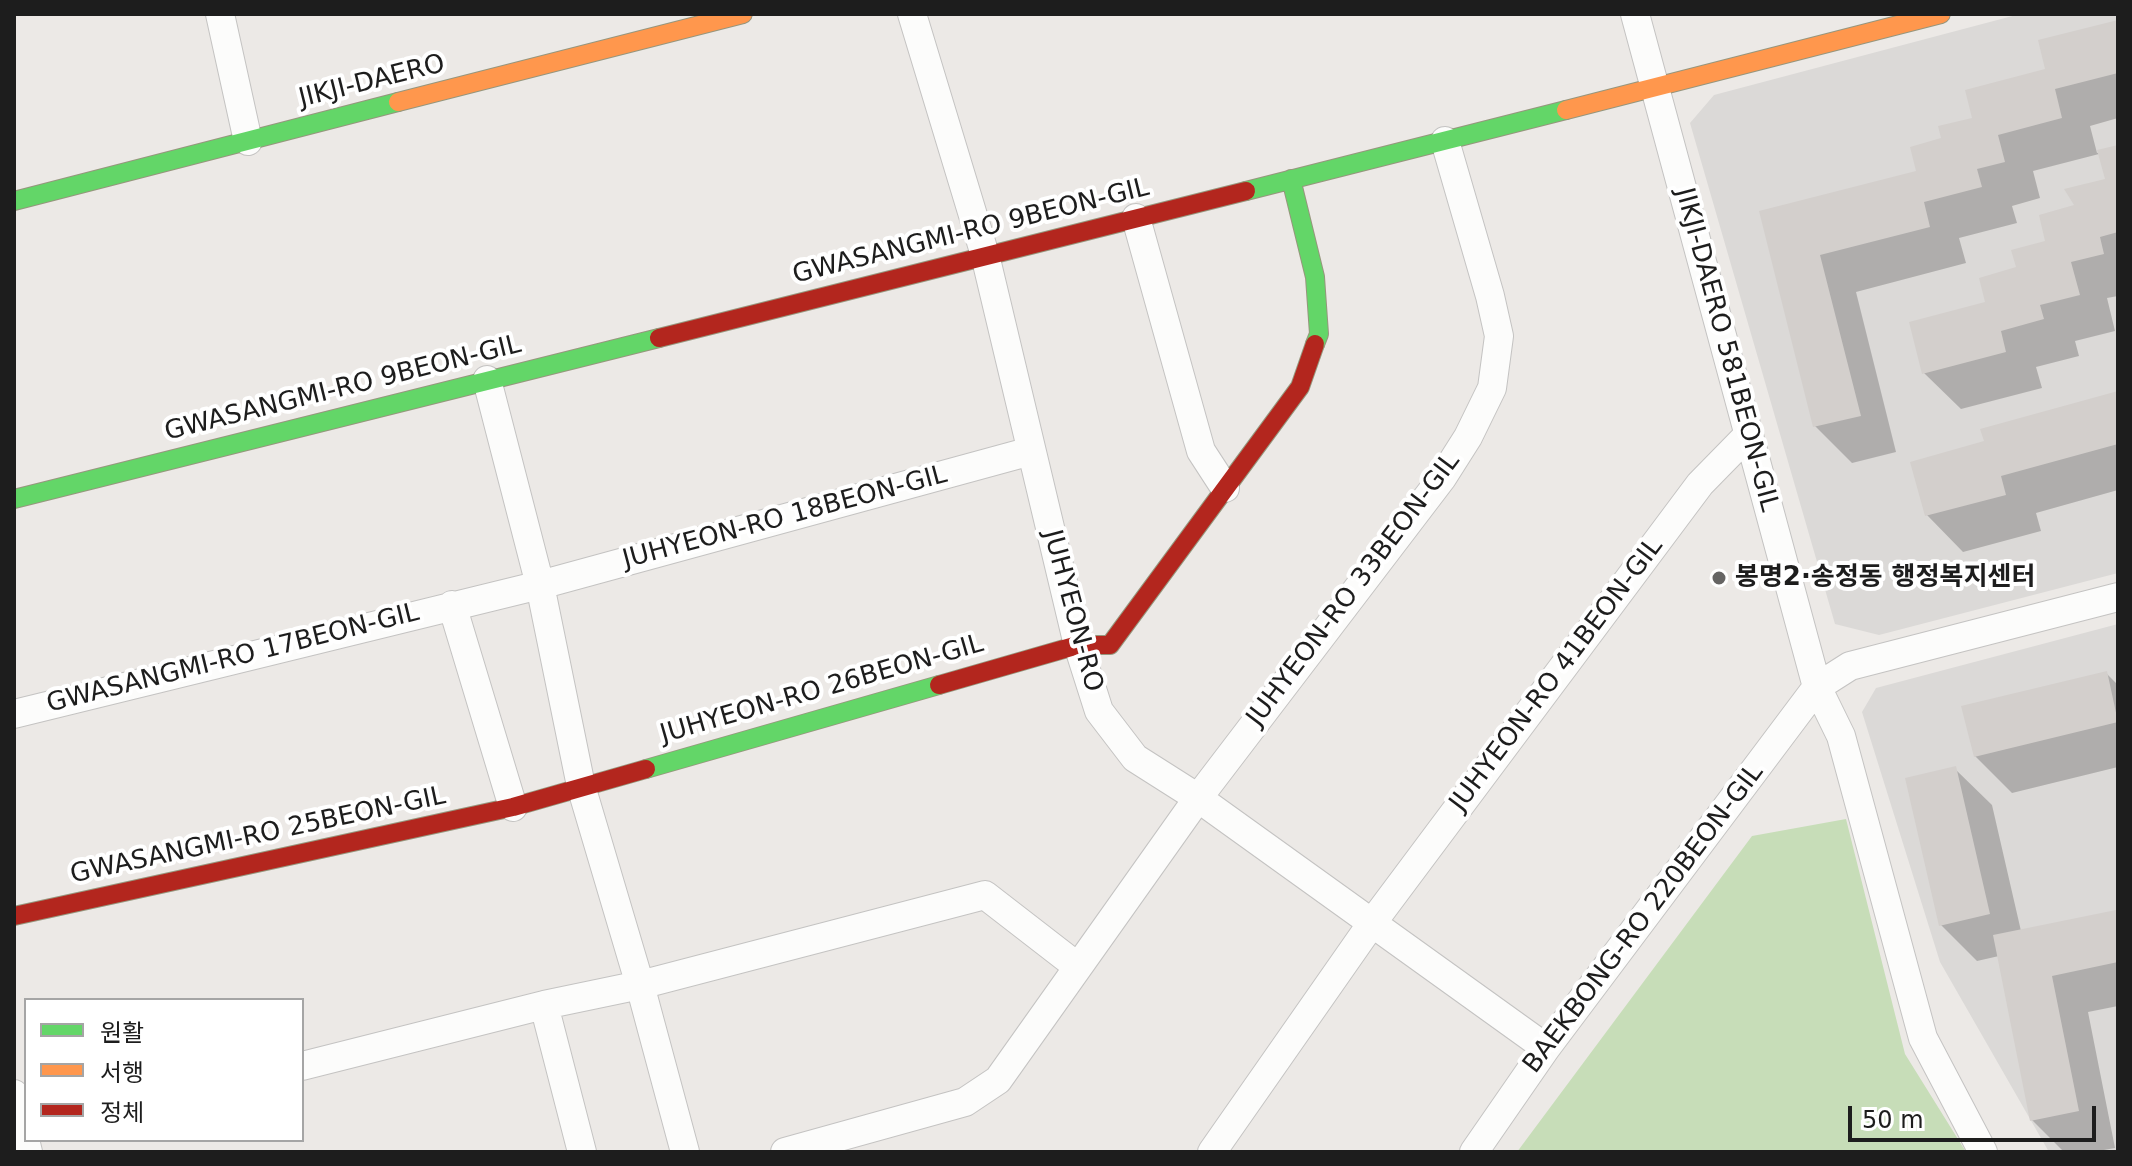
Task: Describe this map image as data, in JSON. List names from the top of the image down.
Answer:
{
  "streets": {
    "street": [
      "JIKJI-DAERO",
      "GWASANGMI-RO 9BEON-GIL",
      "JIKJI-DAERO 581BEON-GIL",
      "JUHYEON-RO 18BEON-GIL",
      "JUHYEON-RO 33BEON-GIL",
      "JUHYEON-RO",
      "GWASANGMI-RO 17BEON-GIL",
      "JUHYEON-RO 41BEON-GIL",
      "JUHYEON-RO 26BEON-GIL",
      "GWASANGMI-RO 25BEON-GIL",
      "BAEKBONG-RO 220BEON-GIL"
    ]
  },
  "crossings": [
    ["GWASANGMI-RO 9BEON-GIL", "JIKJI-DAERO 581BEON-GIL"],
    ["GWASANGMI-RO 9BEON-GIL", "JUHYEON-RO 33BEON-GIL"],
    ["GWASANGMI-RO 9BEON-GIL", "JUHYEON-RO"],
    ["JIKJI-DAERO 581BEON-GIL", "JUHYEON-RO 41BEON-GIL"],
    ["JIKJI-DAERO 581BEON-GIL", "BAEKBONG-RO 220BEON-GIL"],
    ["JUHYEON-RO 18BEON-GIL", "JUHYEON-RO"],
    ["JUHYEON-RO 18BEON-GIL", "GWASANGMI-RO 17BEON-GIL"],
    ["JUHYEON-RO 33BEON-GIL", "JUHYEON-RO"],
    ["JUHYEON-RO", "JUHYEON-RO 41BEON-GIL"],
    ["JUHYEON-RO", "JUHYEON-RO 26BEON-GIL"],
    ["JUHYEON-RO", "BAEKBONG-RO 220BEON-GIL"],
    ["JUHYEON-RO 26BEON-GIL", "GWASANGMI-RO 25BEON-GIL"]
  ],
  "places": ["봉명2·송정동 행정복지센터"],
  "legend": ["원활", "서행", "정체"],
  "scale_bar": "50 m"
}
